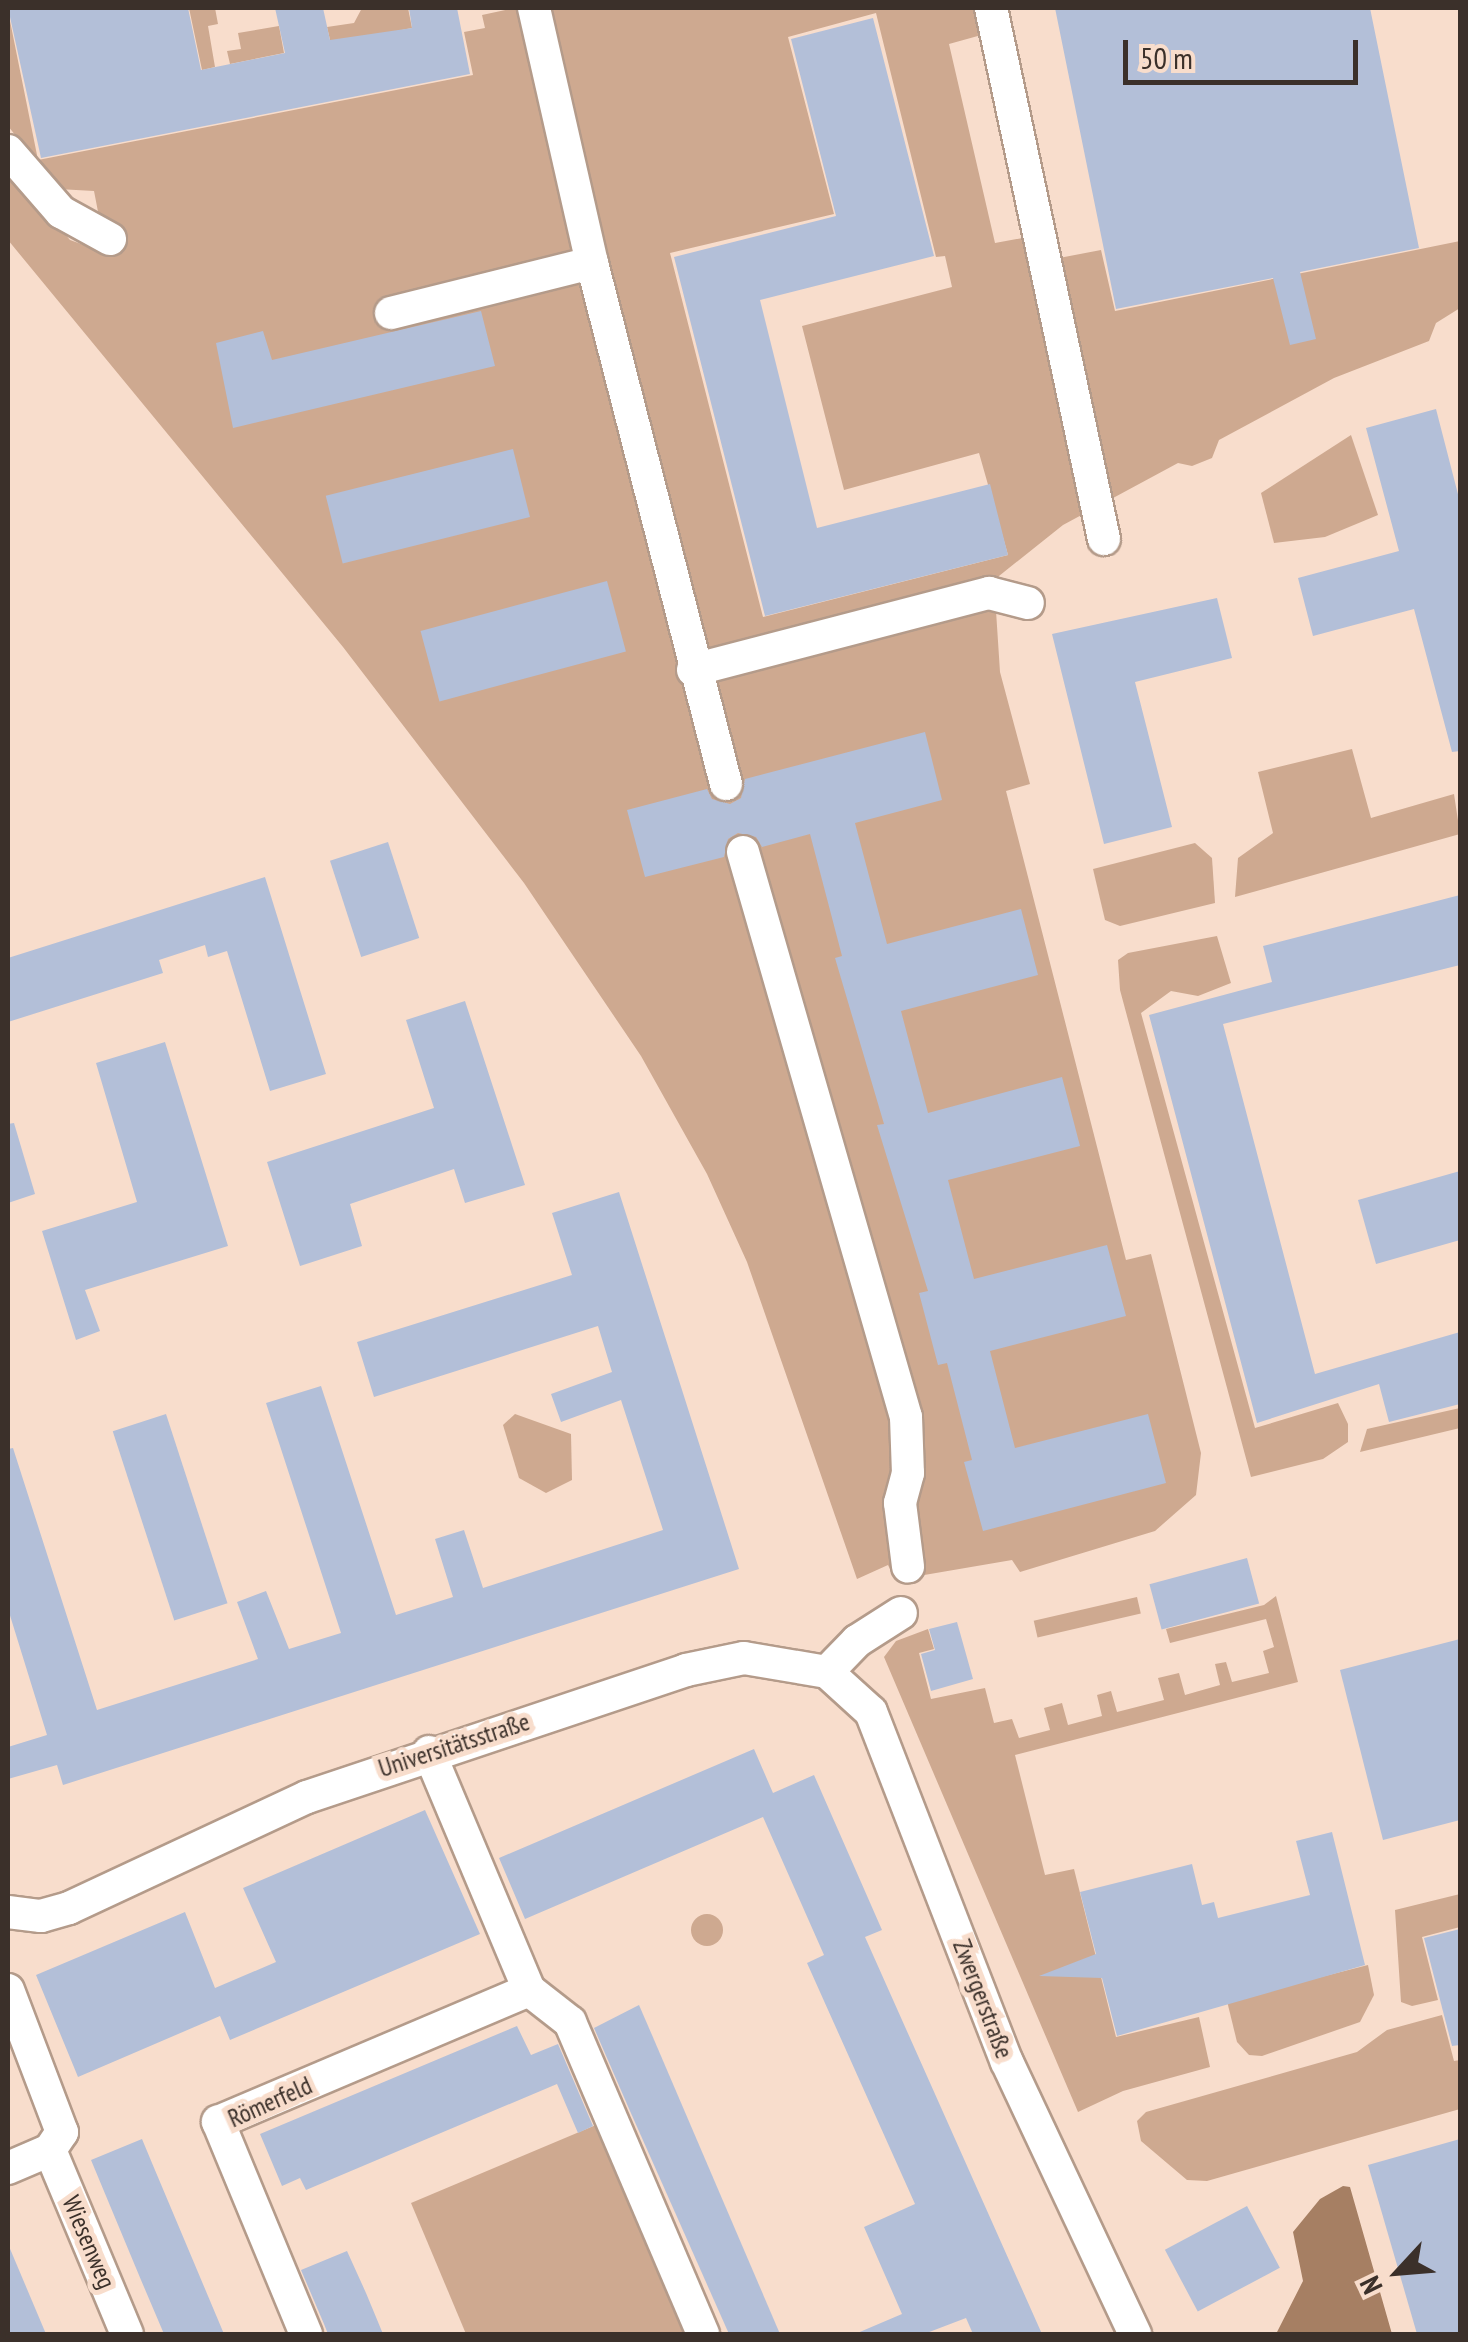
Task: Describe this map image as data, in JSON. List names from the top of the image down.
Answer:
{
  "streets": {
    "street": [
      "Universitätsstraße",
      "Zwergerstraße",
      "Römerfeld",
      "Wiesenweg"
    ]
  },
  "crossings": [
    ["Universitätsstraße", "Zwergerstraße"]
  ],
  "scale_bar": "50 m",
  "north": "bottom left"
}
